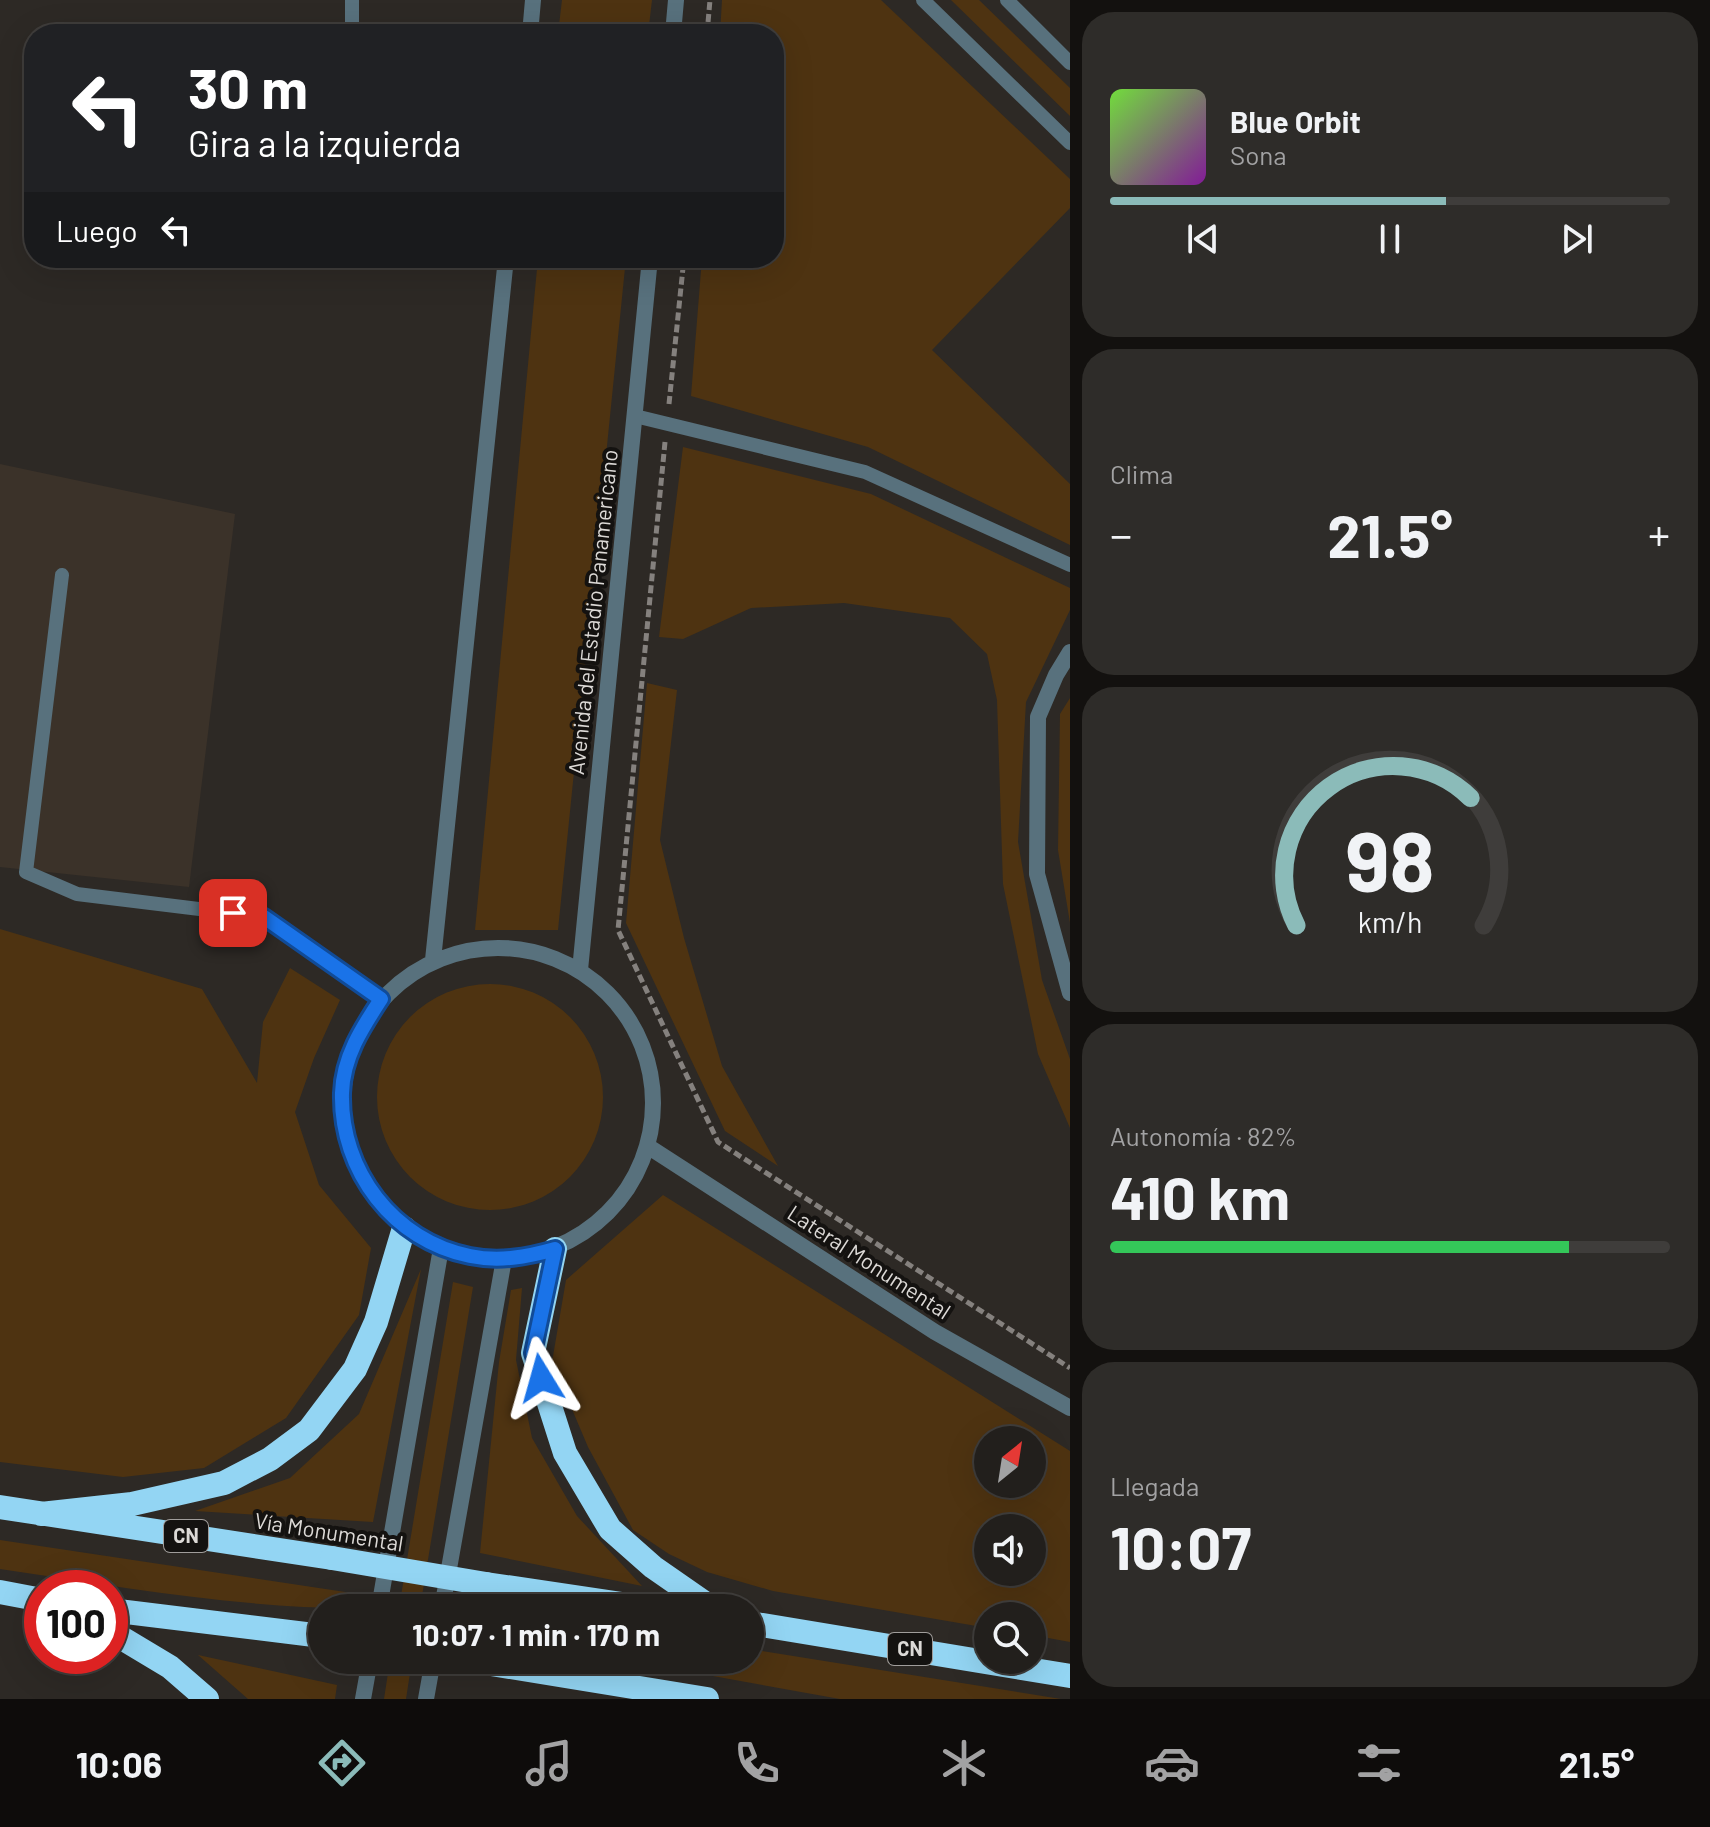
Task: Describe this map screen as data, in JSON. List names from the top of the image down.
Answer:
{
  "streets": {
    "highway": ["Vía Monumental", "CN"],
    "street": ["Avenida del Estadio Panamericano", "Lateral Monumental"]
  },
  "north": "top right",
  "page": {
    "turn": ["30 m", "Gira a la izquierda"],
    "song": ["Blue Orbit", "Sona"],
    "then": "Luego",
    "tile": [
      "Clima",
      ["Autonomía · 82%", "410 km"],
      ["Llegada", "10:07"]
    ],
    "heat": ["−", "21.5°", "+"],
    "limit": "100",
    "trip": "10:07 · 1 min · 170 m",
    "tabs": ["10:06", "21.5°"],
    "gauge": ["98", "km/h"]
  }
}
